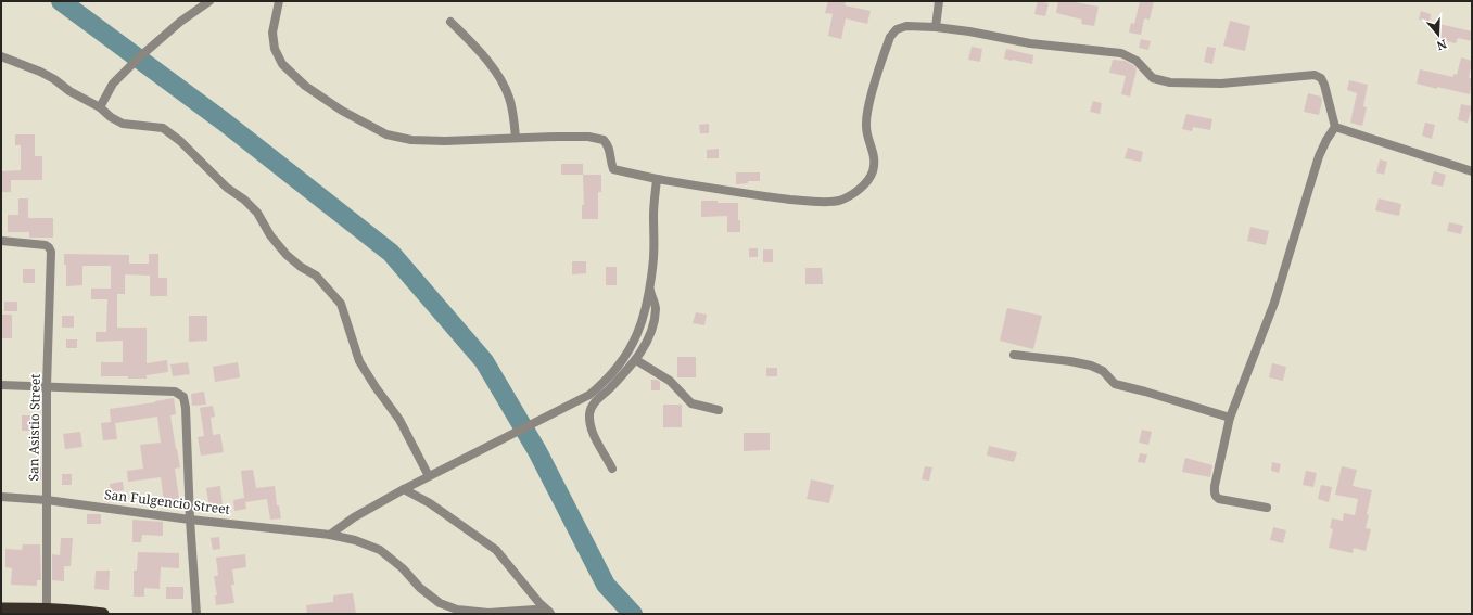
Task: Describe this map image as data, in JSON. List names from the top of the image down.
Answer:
{
  "streets": {
    "street": ["San Asistio Street", "San Fulgencio Street"]
  },
  "crossings": [
    ["San Asistio Street", "San Fulgencio Street"]
  ],
  "north": "bottom"
}
